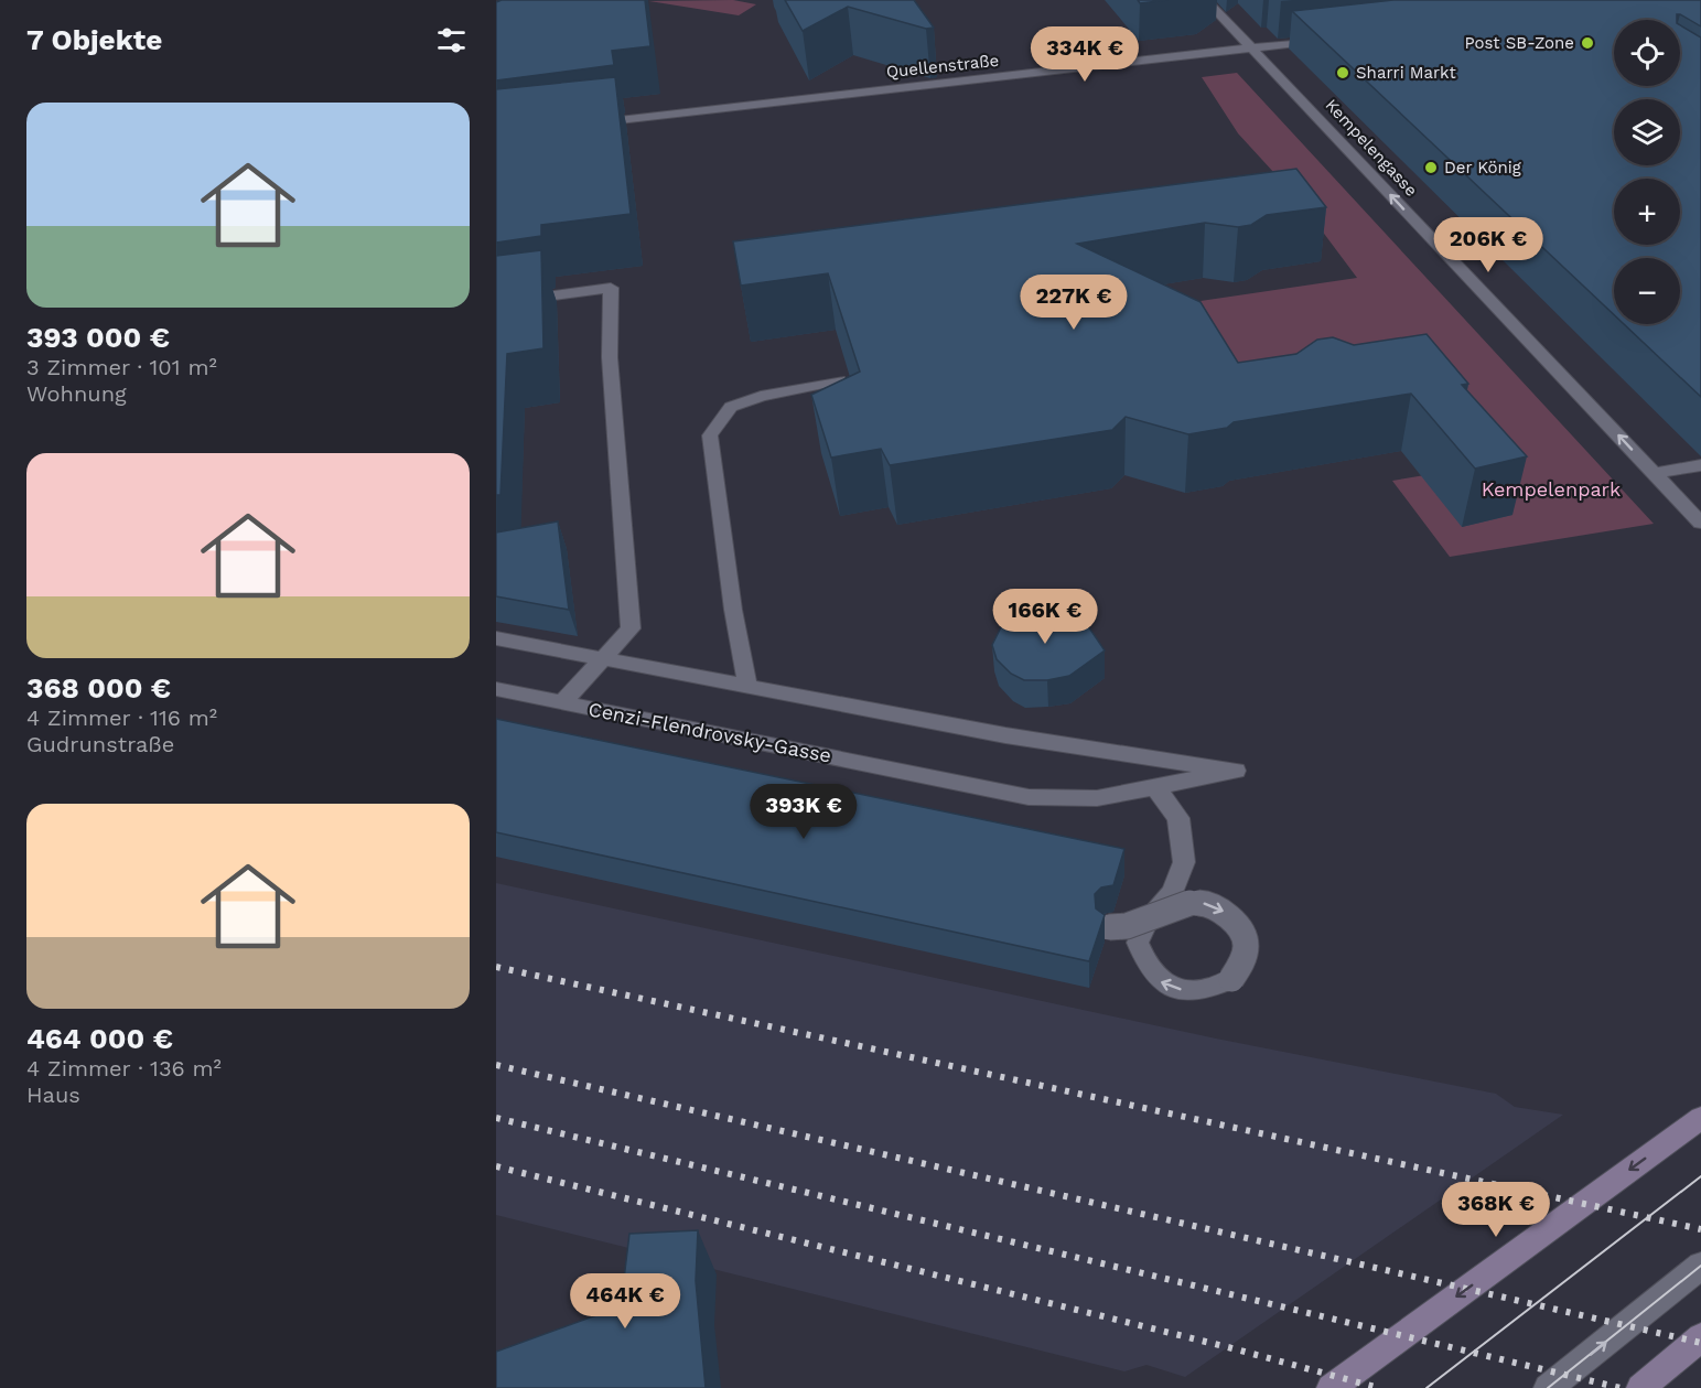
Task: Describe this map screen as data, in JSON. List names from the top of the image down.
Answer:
{
  "streets": {
    "street": ["Quellenstraße", "Kempelengasse", "Cenzi-Flendrovsky-Gasse"]
  },
  "crossings": [
    ["Quellenstraße", "Kempelengasse"]
  ],
  "one_way": ["Kempelengasse"],
  "parks": ["Kempelenpark"],
  "places": ["Post SB-Zone", "Sharri Markt", "Der König"],
  "page": {
    "heading": "7 Objekte",
    "map_buttons": ["+", "−"],
    "price": [
      "334K €",
      "206K €",
      "227K €",
      "166K €",
      "393K €",
      "368K €",
      "464K €"
    ],
    "list": [
      {
        "name": "393 000 €",
        "note": "3 Zimmer · 101 m² · Wohnung"
      },
      {
        "name": "368 000 €",
        "note": "4 Zimmer · 116 m² · Gudrunstraße"
      },
      {
        "name": "464 000 €",
        "note": "4 Zimmer · 136 m² · Haus"
      }
    ]
  }
}
